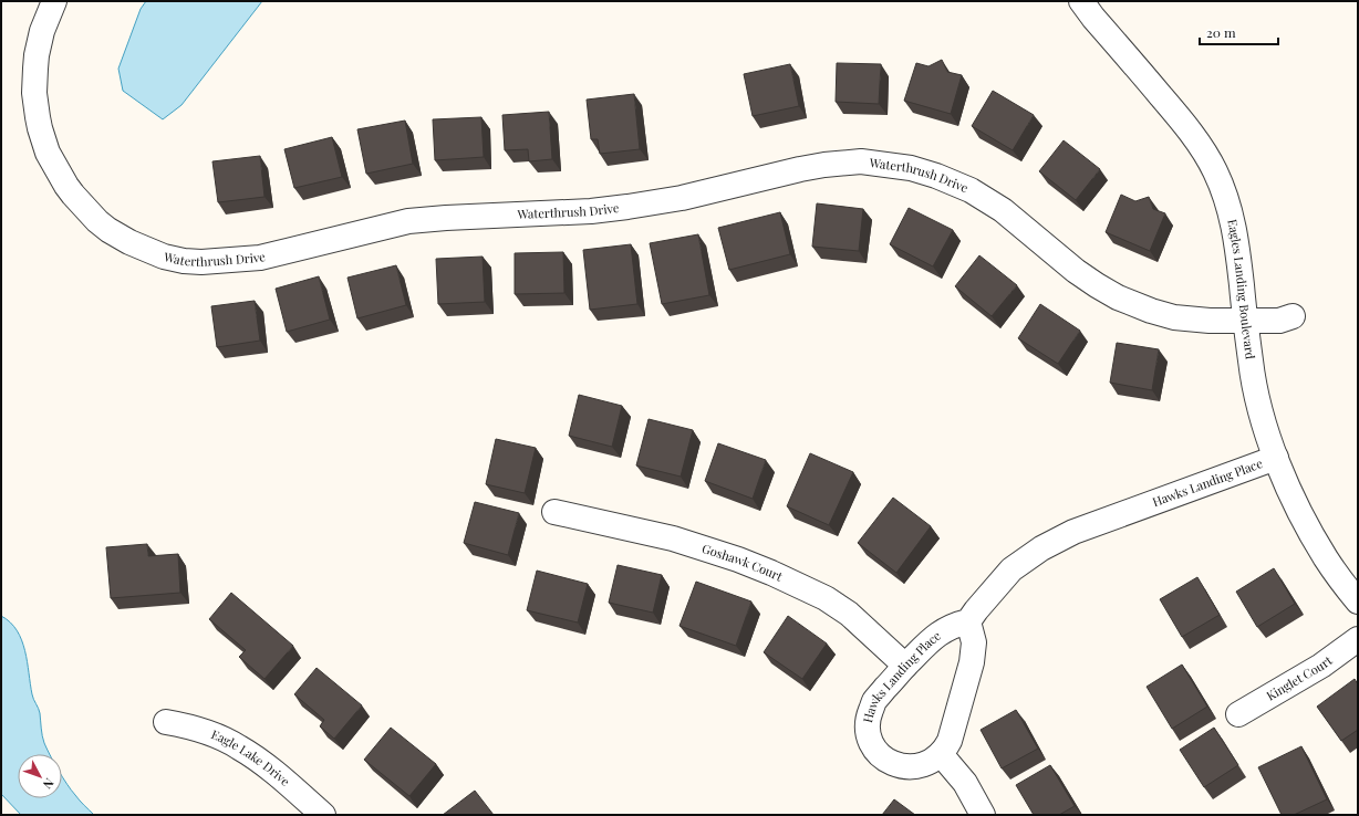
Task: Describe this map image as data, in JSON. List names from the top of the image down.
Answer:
{
  "streets": {
    "street": [
      "Waterthrush Drive",
      "Eagles Landing Boulevard",
      "Hawks Landing Place",
      "Goshawk Court",
      "Kinglet Court",
      "Eagle Lake Drive"
    ]
  },
  "crossings": [
    ["Waterthrush Drive", "Eagles Landing Boulevard"],
    ["Eagles Landing Boulevard", "Hawks Landing Place"],
    ["Hawks Landing Place", "Goshawk Court"]
  ],
  "scale_bar": "20 m",
  "north": "bottom right"
}
